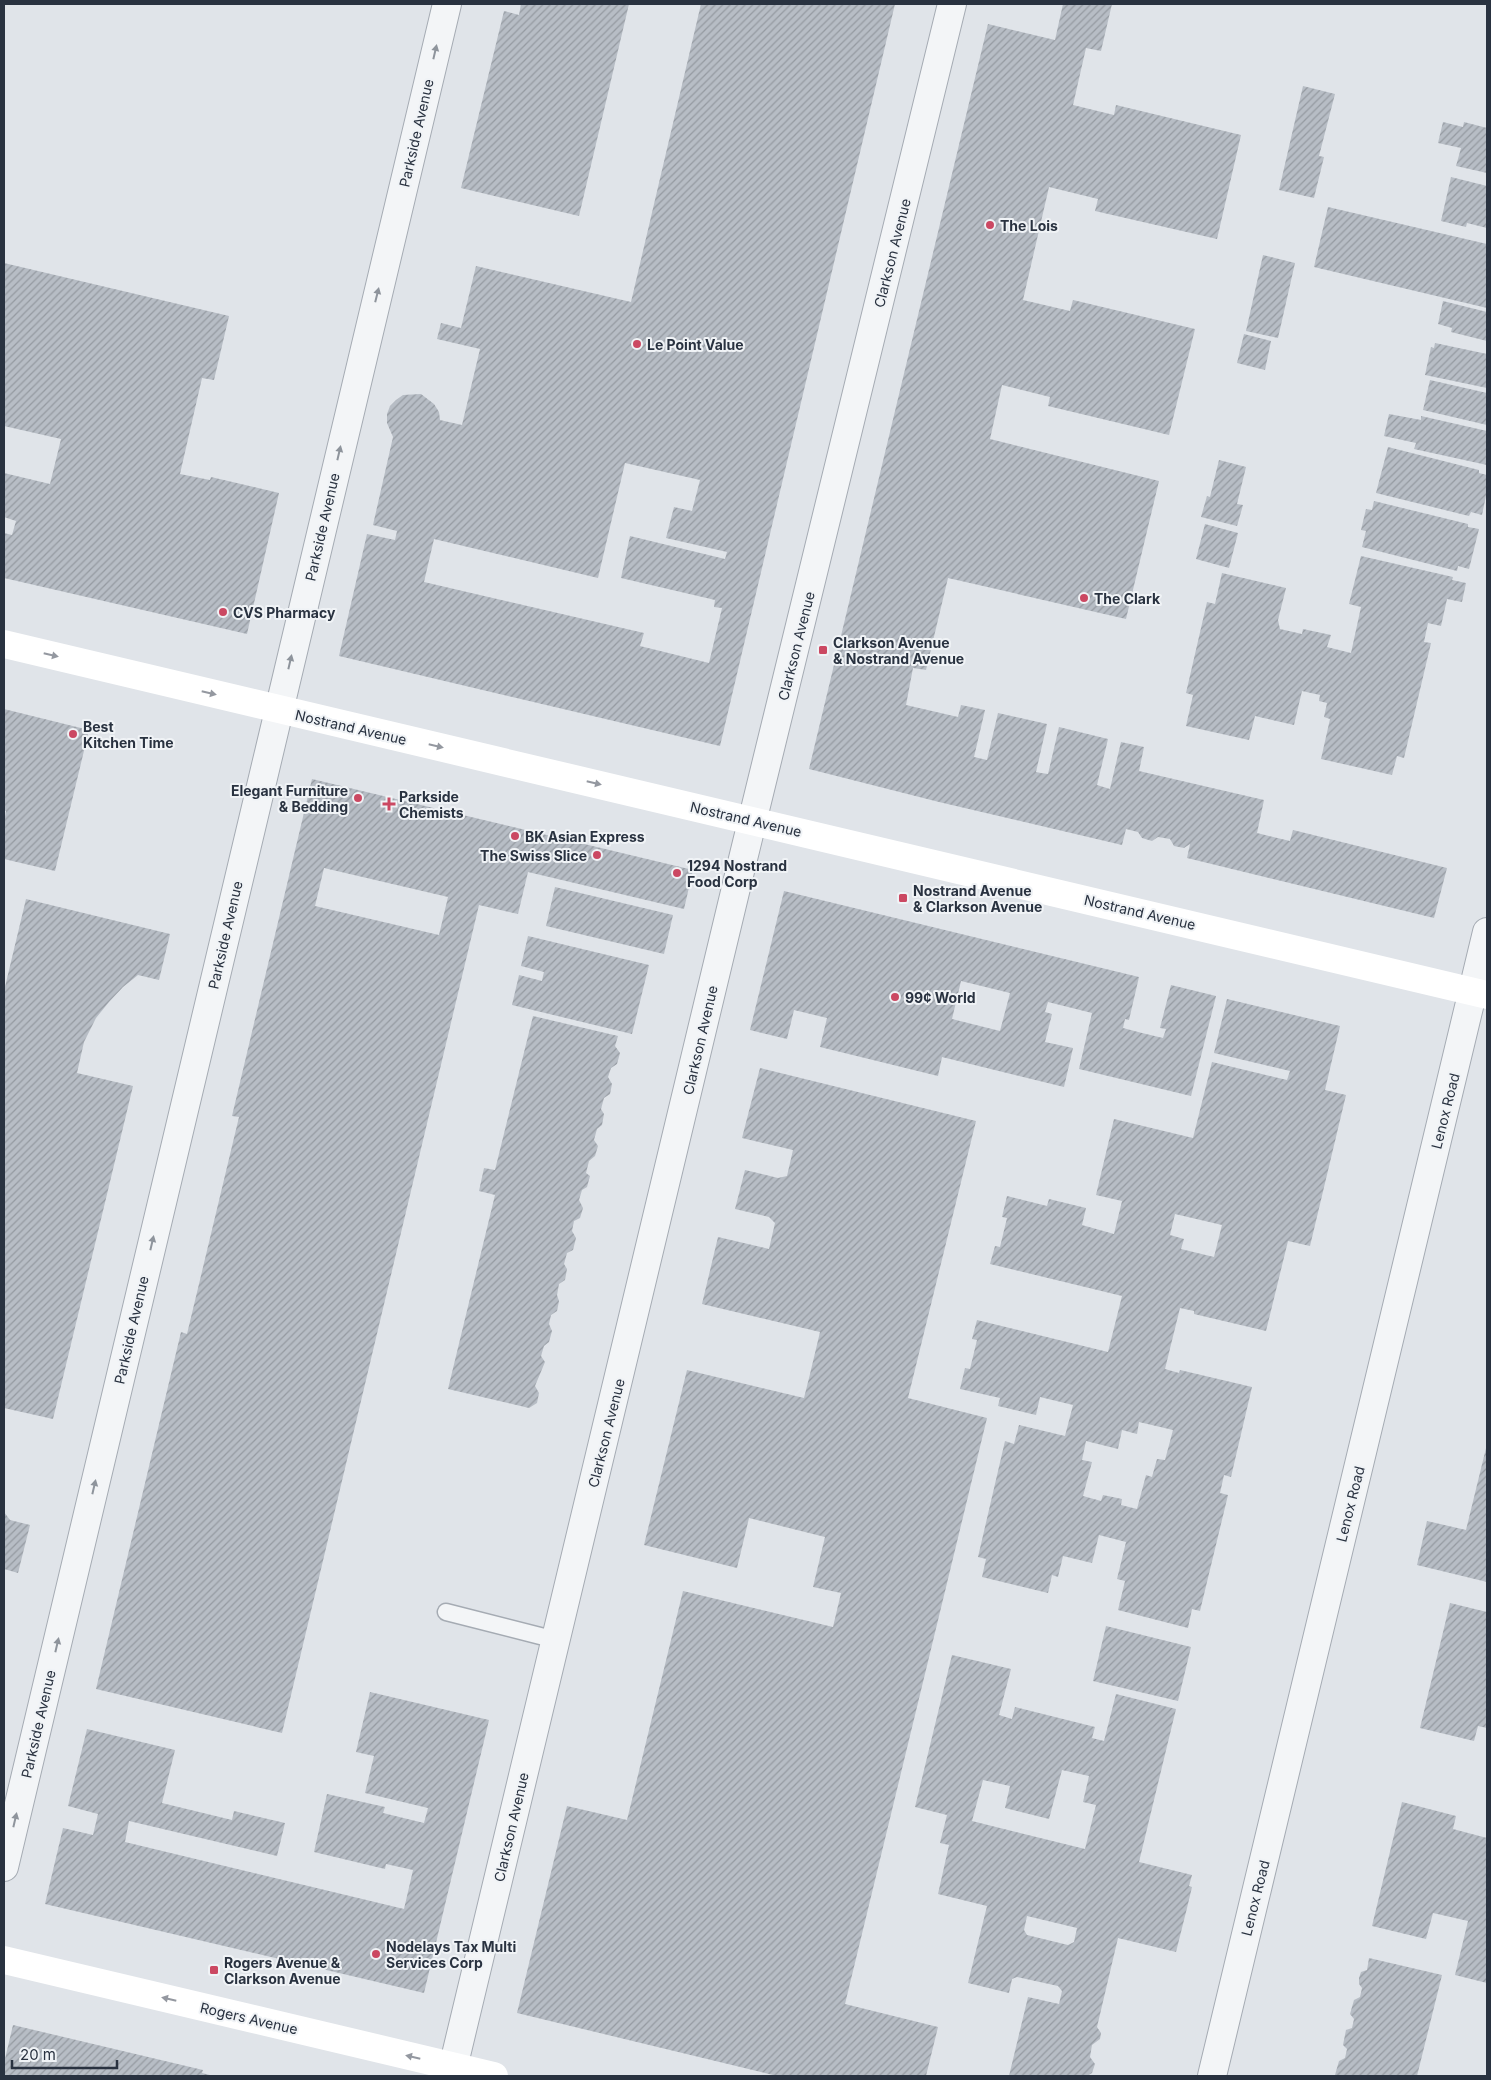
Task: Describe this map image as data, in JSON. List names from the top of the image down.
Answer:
{
  "streets": {
    "main road": ["Nostrand Avenue", "Rogers Avenue"],
    "street": ["Parkside Avenue", "Clarkson Avenue", "Lenox Road"]
  },
  "crossings": [
    ["Parkside Avenue", "Nostrand Avenue"],
    ["Clarkson Avenue", "Nostrand Avenue"],
    ["Clarkson Avenue", "Rogers Avenue"],
    ["Nostrand Avenue", "Lenox Road"]
  ],
  "one_way": ["Parkside Avenue", "Nostrand Avenue", "Rogers Avenue"],
  "places": {
    "other": [
      "The Lois",
      "Le Point Value",
      "The Clark",
      "CVS Pharmacy",
      "Best Kitchen Time",
      "Elegant Furniture & Bedding",
      "BK Asian Express",
      "The Swiss Slice",
      "1294 Nostrand Food Corp",
      "99¢ World",
      "Nodelays Tax Multi Services Corp"
    ],
    "transit": ["Clarkson Avenue & Nostrand Avenue", "Nostrand Avenue & Clarkson Avenue", "Rogers Avenue & Clarkson Avenue"],
    "health": ["Parkside Chemists"]
  },
  "scale_bar": "20 m"
}
